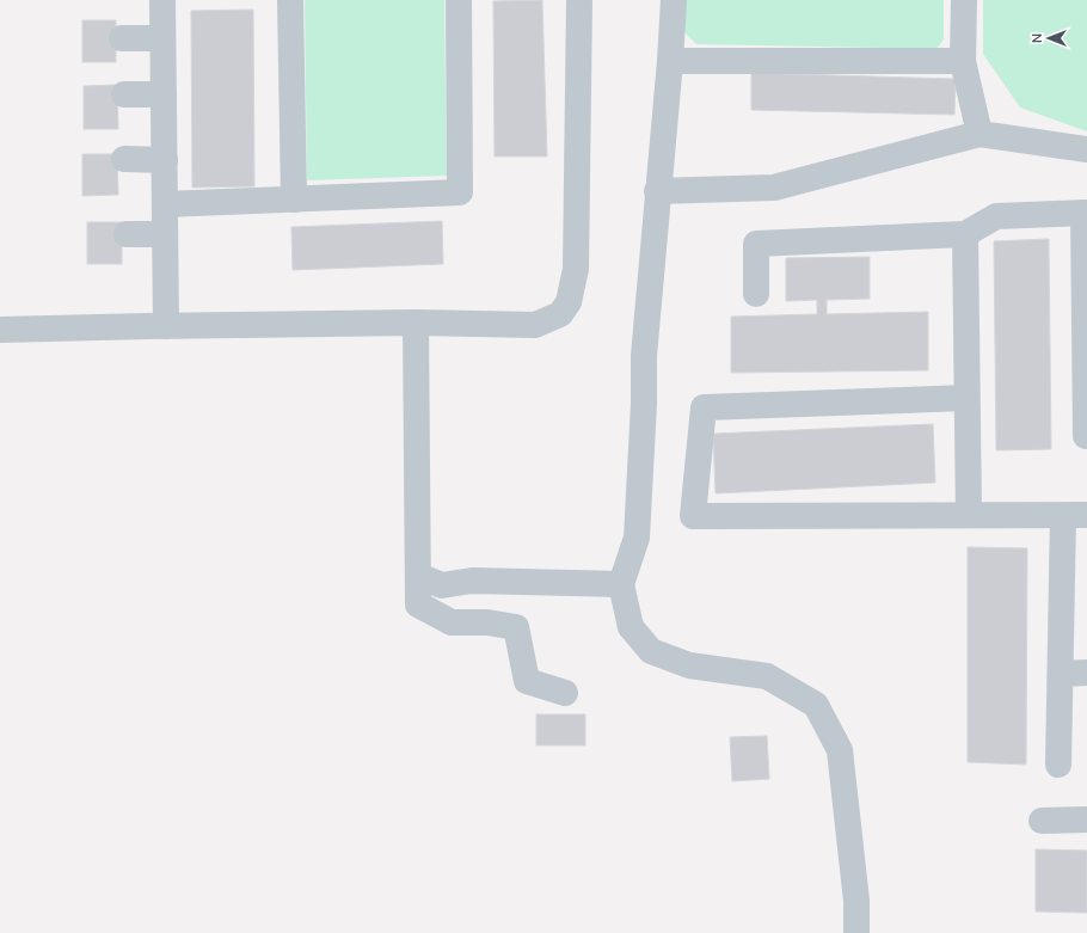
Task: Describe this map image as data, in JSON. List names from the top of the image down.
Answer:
{
  "north": "left"
}
